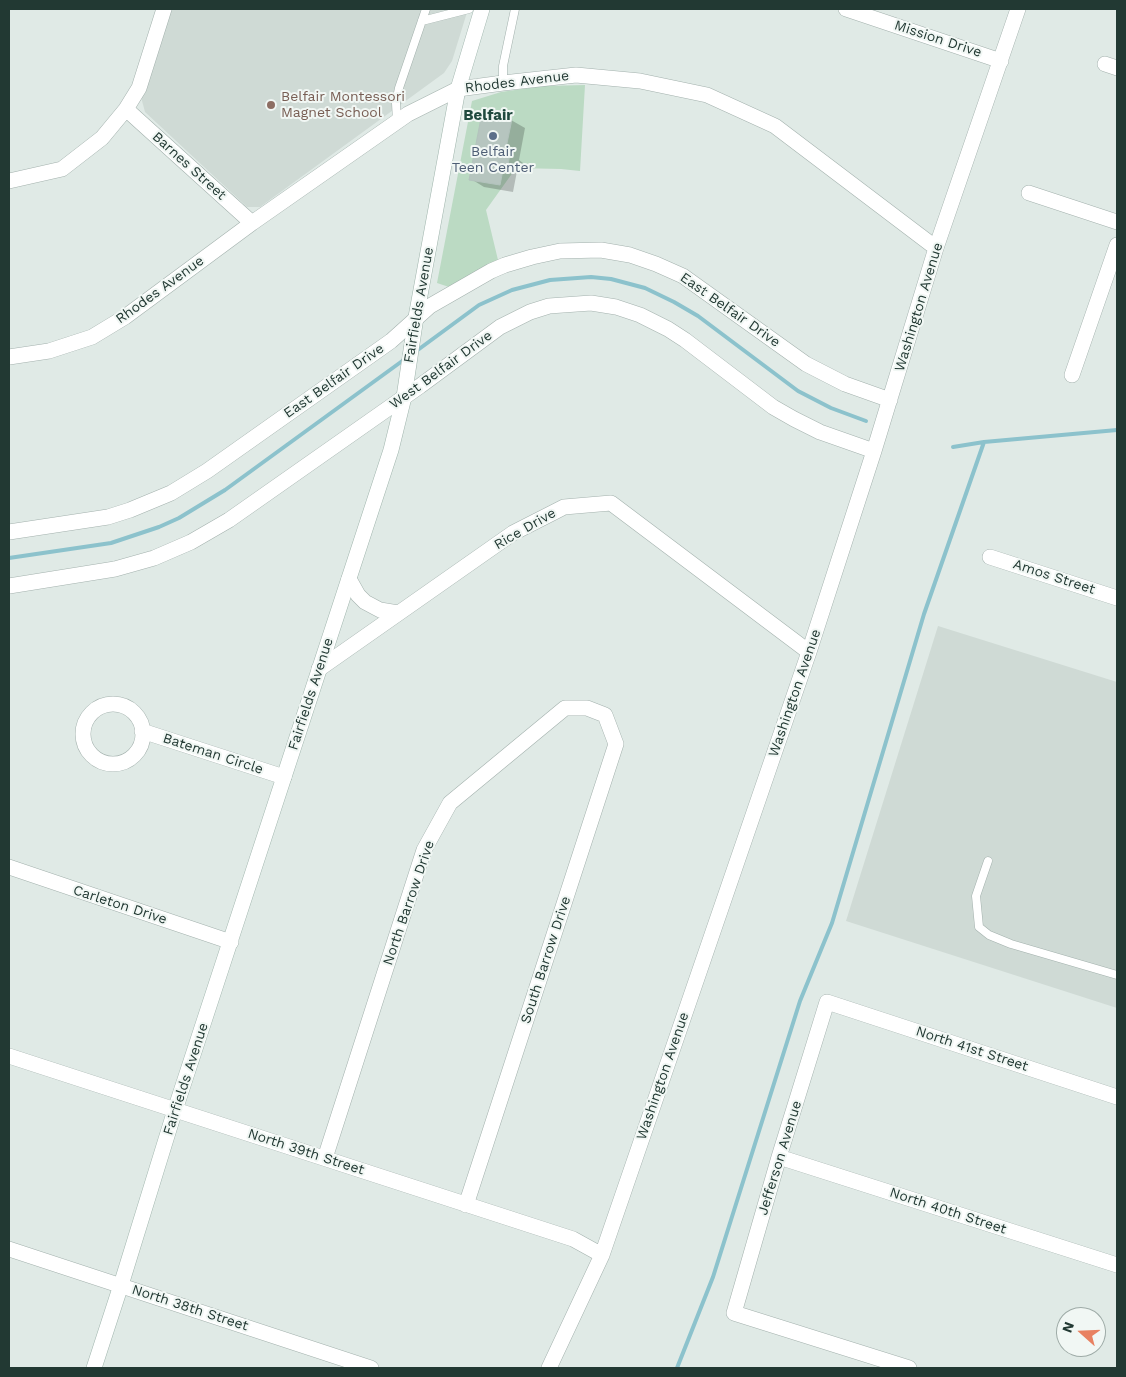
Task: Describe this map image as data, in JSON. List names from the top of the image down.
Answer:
{
  "streets": {
    "street": [
      "Mission Drive",
      "Rhodes Avenue",
      "Barnes Street",
      "Fairfields Avenue",
      "Washington Avenue",
      "East Belfair Drive",
      "West Belfair Drive",
      "Rice Drive",
      "Amos Street",
      "Bateman Circle",
      "North Barrow Drive",
      "Carleton Drive",
      "South Barrow Drive",
      "North 41st Street",
      "North 39th Street",
      "Jefferson Avenue",
      "North 40th Street",
      "North 38th Street"
    ]
  },
  "crossings": [
    ["Mission Drive", "Washington Avenue"],
    ["Rhodes Avenue", "Barnes Street"],
    ["Rhodes Avenue", "Fairfields Avenue"],
    ["Rhodes Avenue", "Washington Avenue"],
    ["Fairfields Avenue", "East Belfair Drive"],
    ["Fairfields Avenue", "West Belfair Drive"],
    ["Fairfields Avenue", "Rice Drive"],
    ["Fairfields Avenue", "Bateman Circle"],
    ["Fairfields Avenue", "Carleton Drive"],
    ["Fairfields Avenue", "North 39th Street"],
    ["Fairfields Avenue", "North 38th Street"],
    ["Washington Avenue", "East Belfair Drive"],
    ["Washington Avenue", "West Belfair Drive"],
    ["Washington Avenue", "Rice Drive"],
    ["Washington Avenue", "North 39th Street"],
    ["North Barrow Drive", "South Barrow Drive"],
    ["North Barrow Drive", "North 39th Street"],
    ["South Barrow Drive", "North 39th Street"],
    ["North 41st Street", "Jefferson Avenue"],
    ["Jefferson Avenue", "North 40th Street"]
  ],
  "districts": ["Belfair"],
  "places": ["Belfair Montessori Magnet School", "Belfair Teen Center"],
  "north": "left"
}
